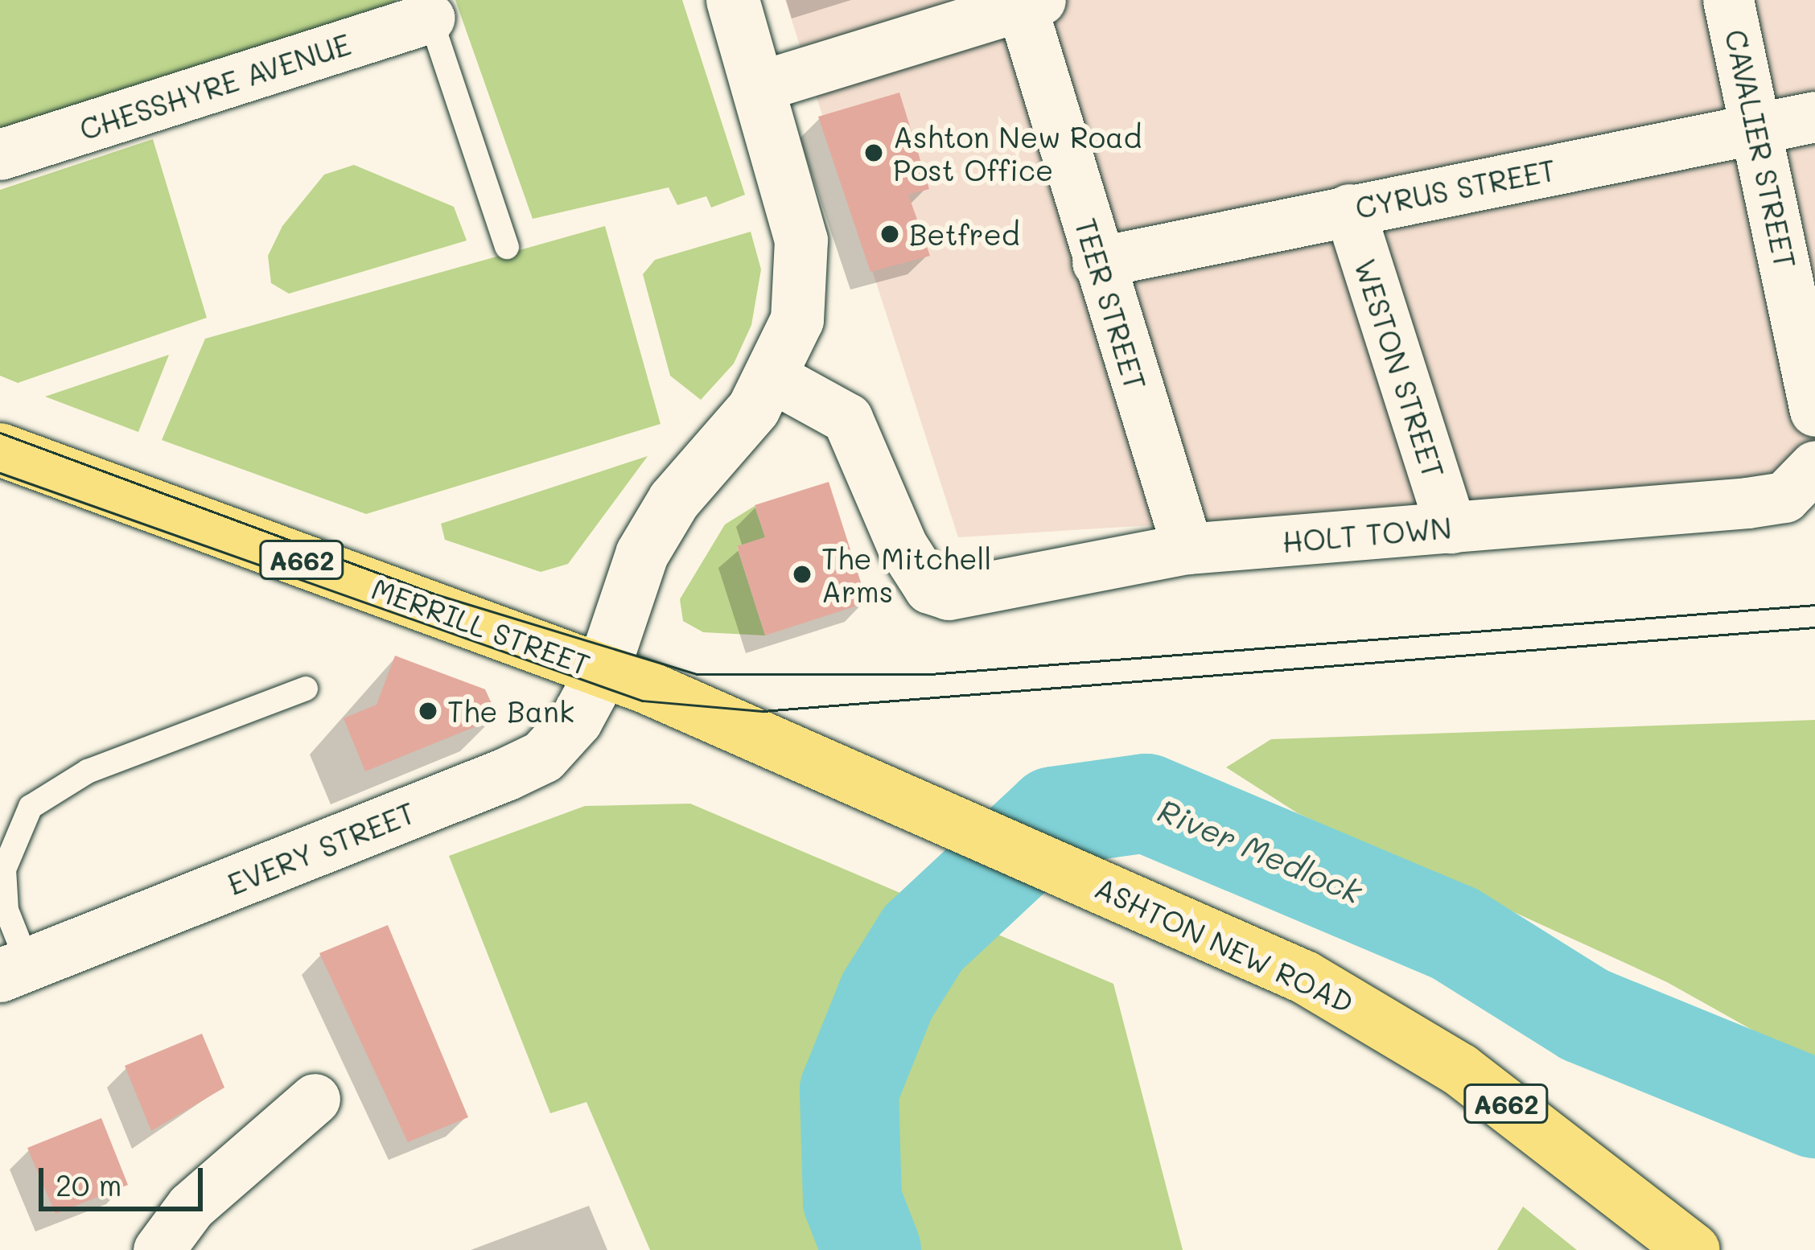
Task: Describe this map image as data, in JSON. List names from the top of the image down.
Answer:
{
  "streets": {
    "main road": ["A662", "MERRILL STREET", "ASHTON NEW ROAD"],
    "street": [
      "CHESSHYRE AVENUE",
      "CAVALIER STREET",
      "CYRUS STREET",
      "TEER STREET",
      "WESTON STREET",
      "HOLT TOWN",
      "EVERY STREET"
    ]
  },
  "crossings": [
    ["CAVALIER STREET", "CYRUS STREET"],
    ["CYRUS STREET", "TEER STREET"],
    ["CYRUS STREET", "WESTON STREET"],
    ["TEER STREET", "HOLT TOWN"],
    ["WESTON STREET", "HOLT TOWN"],
    ["HOLT TOWN", "EVERY STREET"],
    ["MERRILL STREET", "EVERY STREET"],
    ["MERRILL STREET", "ASHTON NEW ROAD"]
  ],
  "water": ["River Medlock"],
  "places": [
    "Ashton New Road Post Office",
    "Betfred",
    "The Mitchell Arms",
    "The Bank"
  ],
  "scale_bar": "20 m"
}
